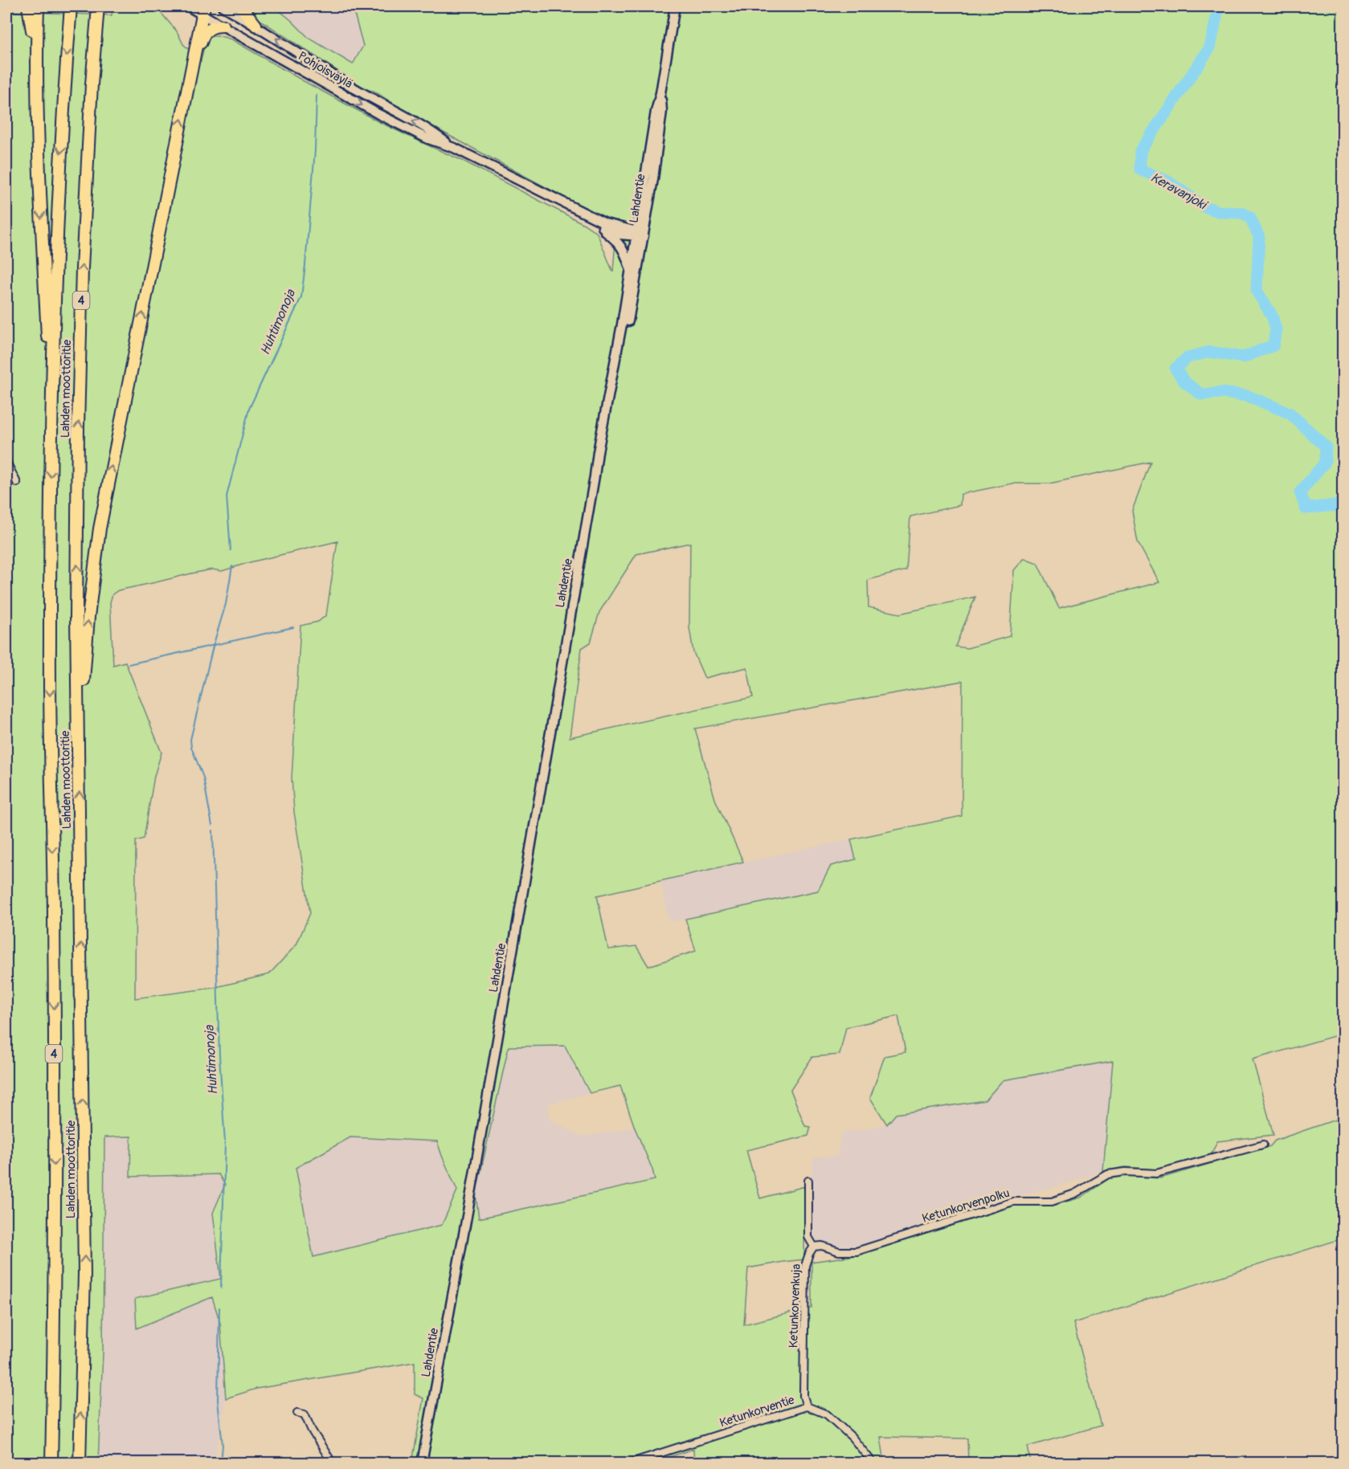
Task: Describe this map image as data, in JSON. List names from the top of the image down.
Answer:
{
  "streets": {
    "highway": ["4", "Lahden moottoritie"],
    "main road": ["Pohjoisväylä", "Lahdentie"],
    "street": ["Ketunkorvenpolku", "Ketunkorvenkuja", "Ketunkorventie"]
  },
  "crossings": [
    ["Pohjoisväylä", "Lahdentie"],
    ["Ketunkorvenpolku", "Ketunkorvenkuja"],
    ["Ketunkorvenkuja", "Ketunkorventie"]
  ],
  "water": ["Keravanjoki", "Huhtimonoja"]
}
